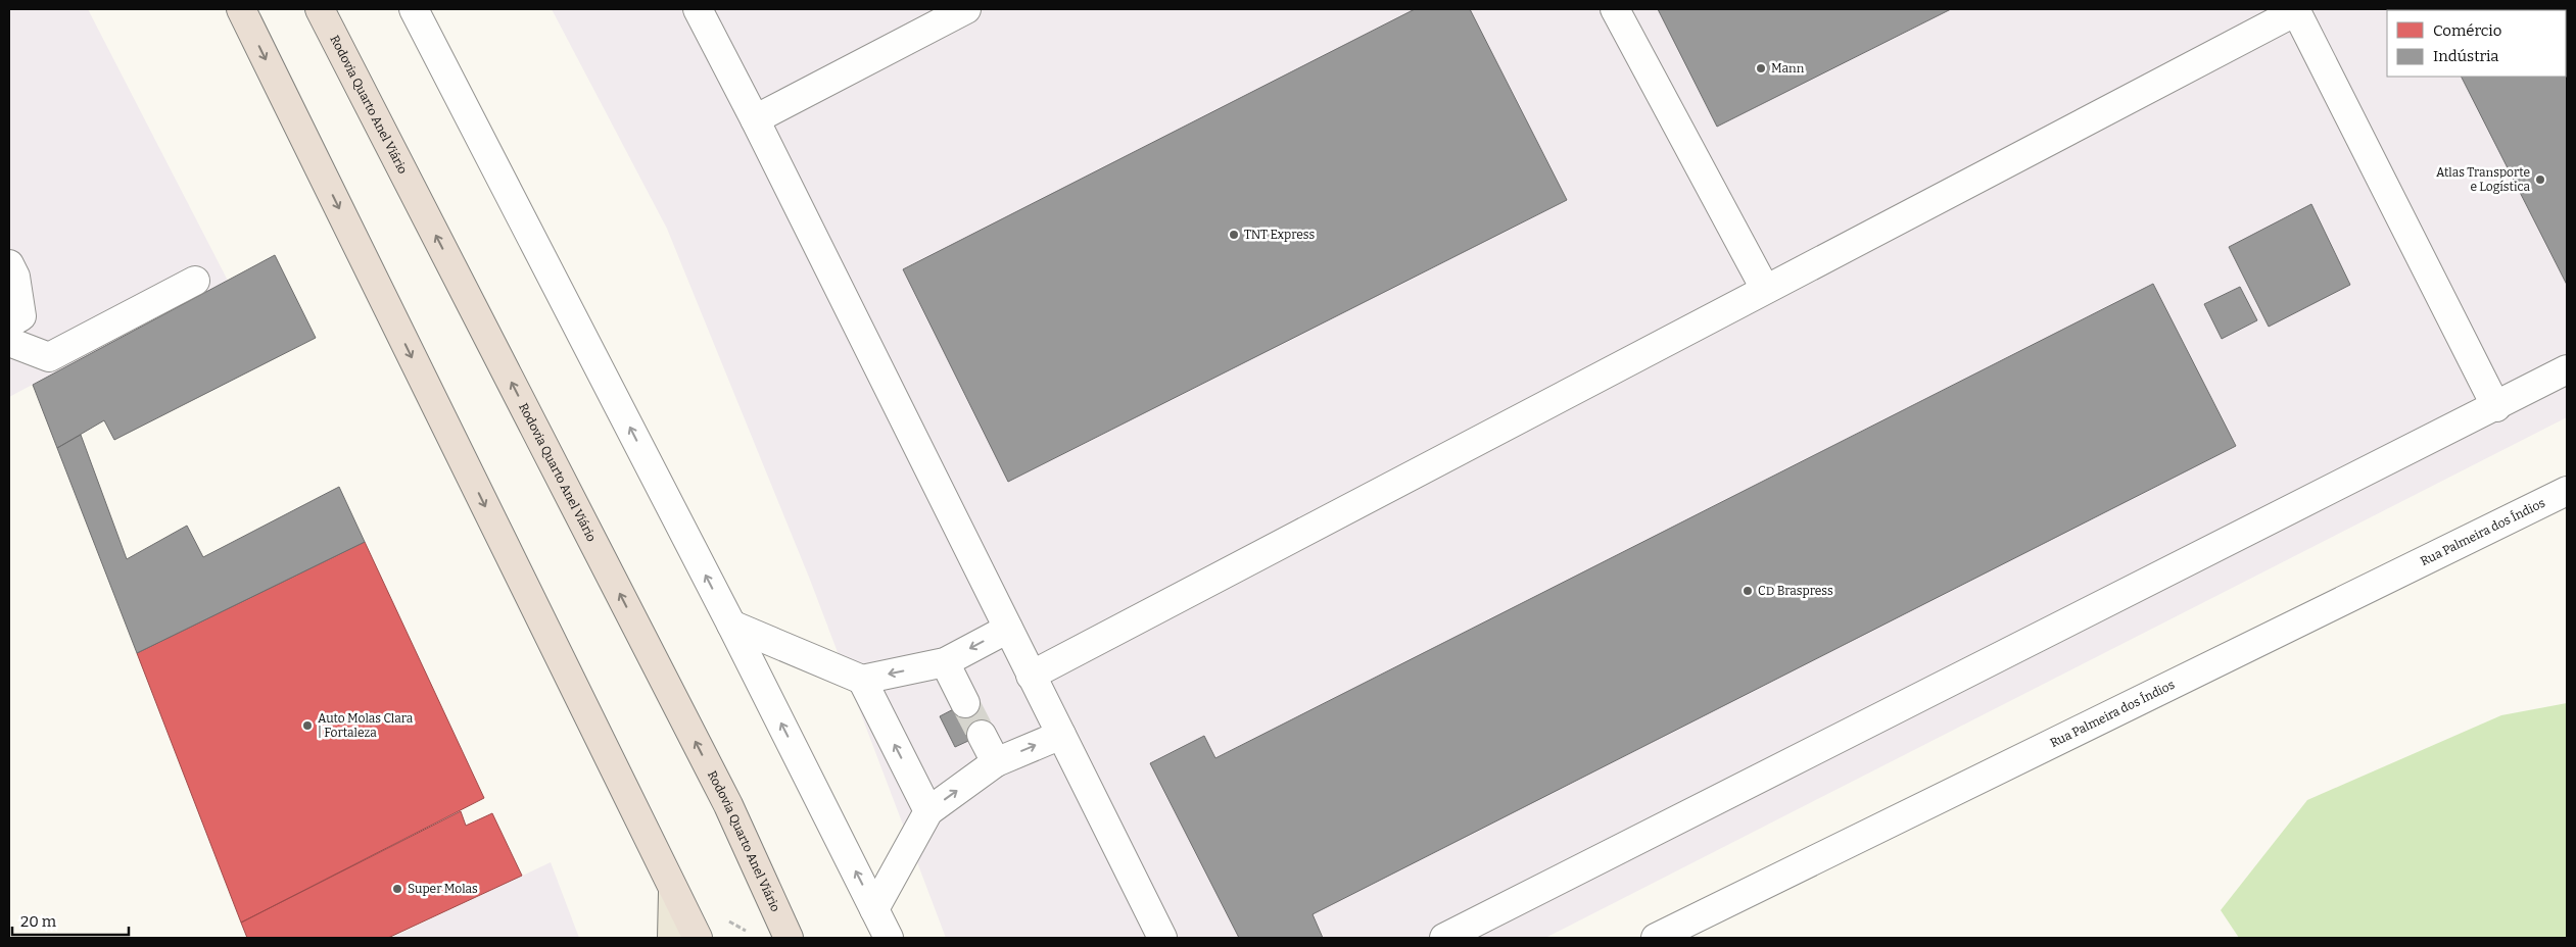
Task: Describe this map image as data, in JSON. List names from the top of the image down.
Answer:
{
  "streets": {
    "highway": ["Rodovia Quarto Anel Viário"],
    "street": ["Rua Palmeira dos Índios"]
  },
  "places": [
    "Mann",
    "Atlas Transporte e Logística",
    "TNT Express",
    "CD Braspress",
    "Auto Molas Clara | Fortaleza",
    "Super Molas"
  ],
  "legend": ["Comércio", "Indústria"],
  "scale_bar": "20 m"
}
